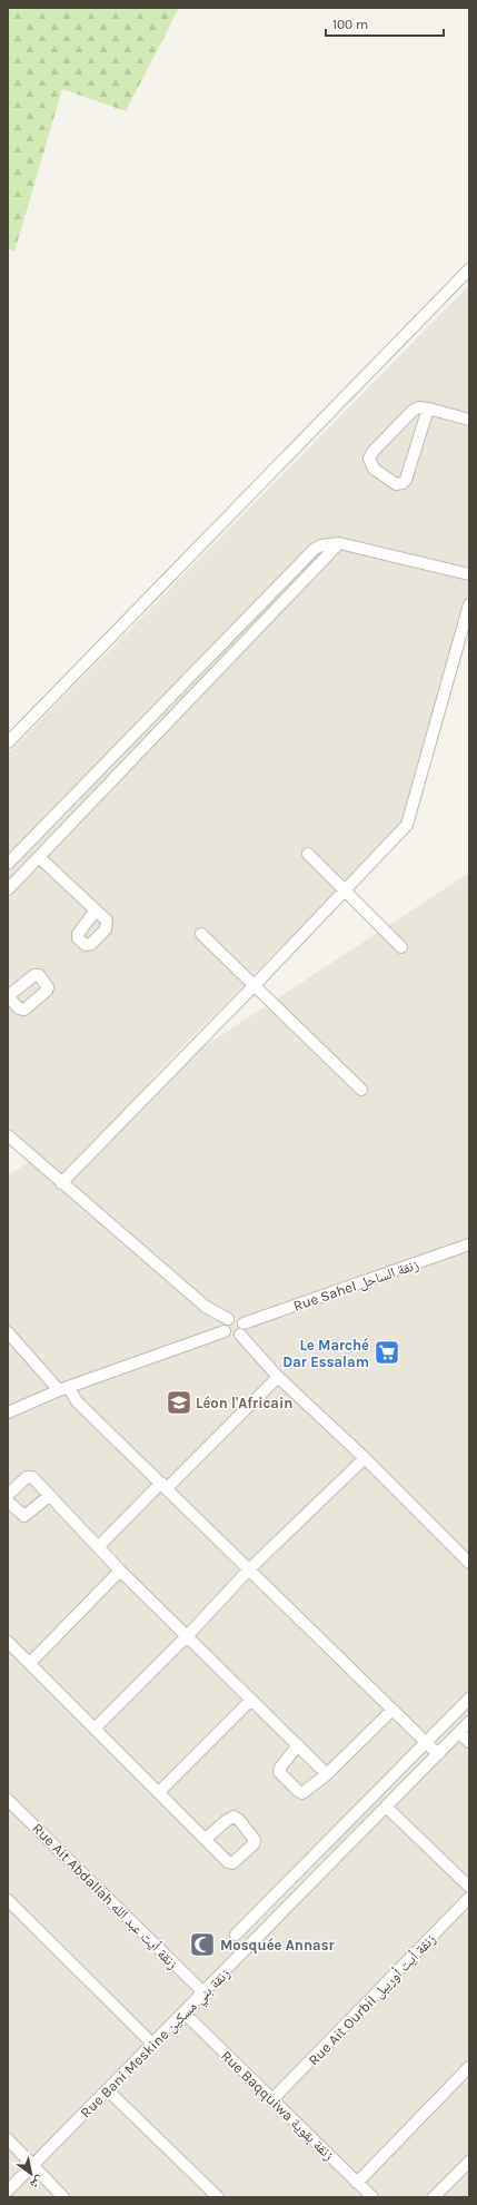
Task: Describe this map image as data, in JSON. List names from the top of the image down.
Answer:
{
  "streets": {
    "street": [
      "Rue Sahel زنقة الساحل",
      "Rue Ait Abdallah زنقة أيت عبد الله",
      "Rue Ait Ourbil زنقة أيت أوريبل",
      "Rue Bani Meskine زنقة بني مسكين",
      "Rue Baqquiwa زنقة بقوية"
    ]
  },
  "crossings": [
    ["Rue Ait Abdallah زنقة أيت عبد الله", "Rue Bani Meskine زنقة بني مسكين"],
    ["Rue Ait Ourbil زنقة أيت أوريبل", "Rue Baqquiwa زنقة بقوية"],
    ["Rue Bani Meskine زنقة بني مسكين", "Rue Baqquiwa زنقة بقوية"]
  ],
  "places": {
    "supermarket": ["Le Marché Dar Essalam"],
    "school or university": ["Léon l'Africain"],
    "mosque": ["Mosquée Annasr"]
  },
  "scale_bar": "100 m",
  "north": "bottom right"
}
